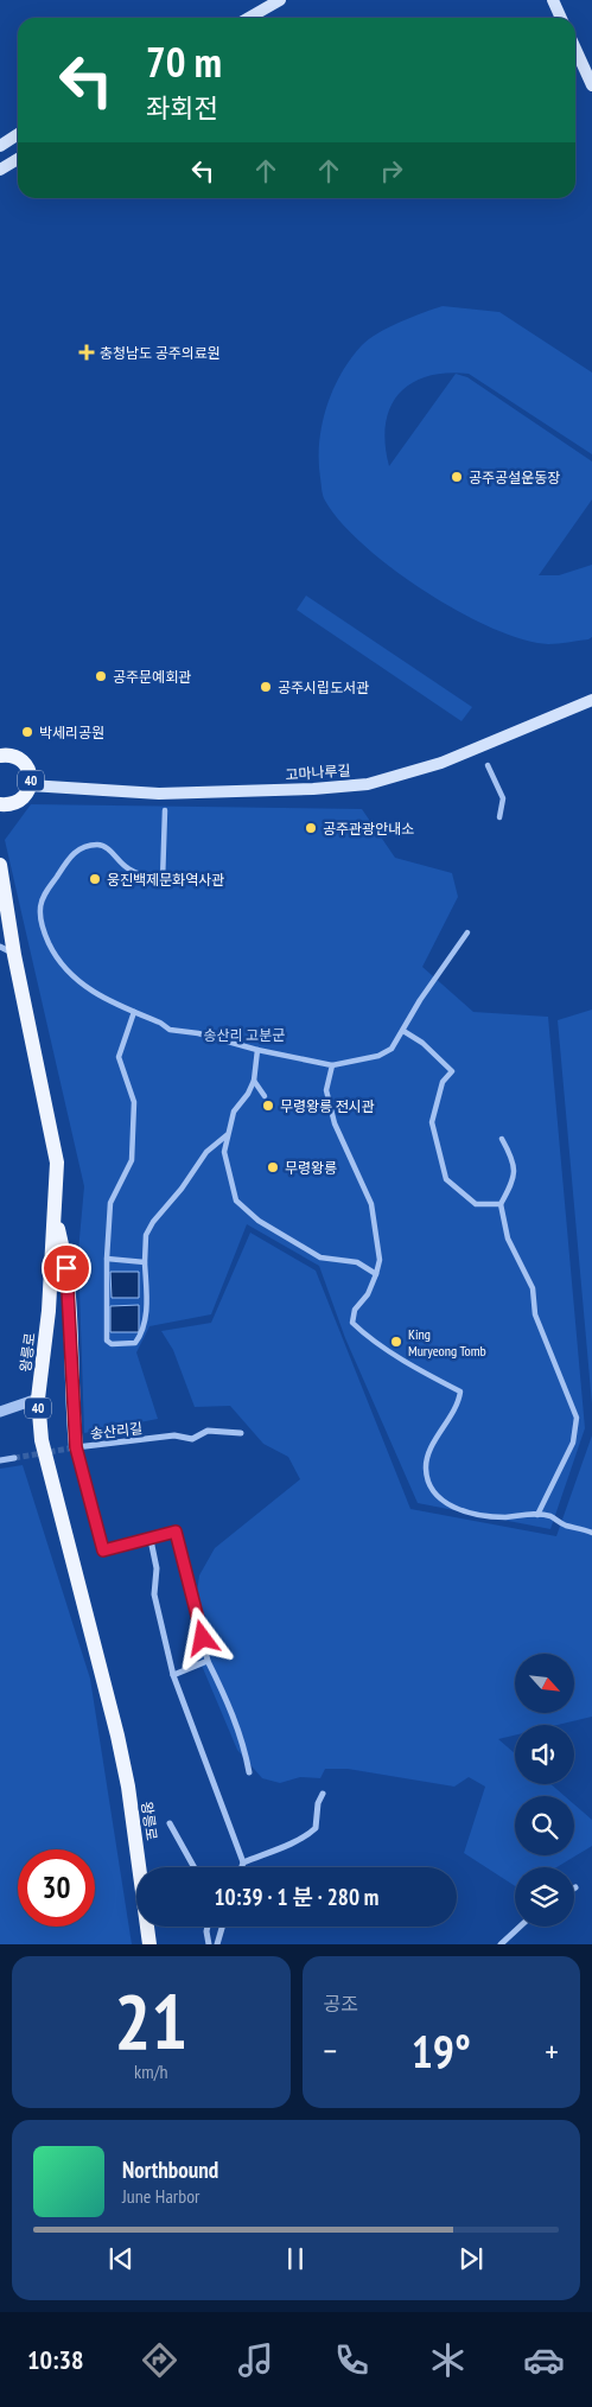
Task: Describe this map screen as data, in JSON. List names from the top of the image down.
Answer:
{
  "streets": {
    "main road": ["고마나루길", "40", "왕릉로"],
    "street": ["송산리길"]
  },
  "crossings": [
    ["고마나루길", "40"]
  ],
  "parks": ["송산리 고분군"],
  "places": {
    "health": ["충청남도 공주의료원"],
    "other": [
      "공주공설운동장",
      "공주문예회관",
      "공주시립도서관",
      "박세리공원",
      "공주관광안내소",
      "웅진백제문화역사관",
      "무령왕릉 전시관",
      "무령왕릉",
      "King Muryeong Tomb"
    ]
  },
  "north": "bottom right",
  "page": {
    "turn": ["70 m", "좌회전"],
    "limit": "30",
    "trip": "10:39 · 1 분 · 280 m",
    "tile": [
      ["21", "km/h"],
      "공조"
    ],
    "heat": ["−", "19°", "+"],
    "song": ["Northbound", "June Harbor"],
    "tabs": "10:38"
  }
}
